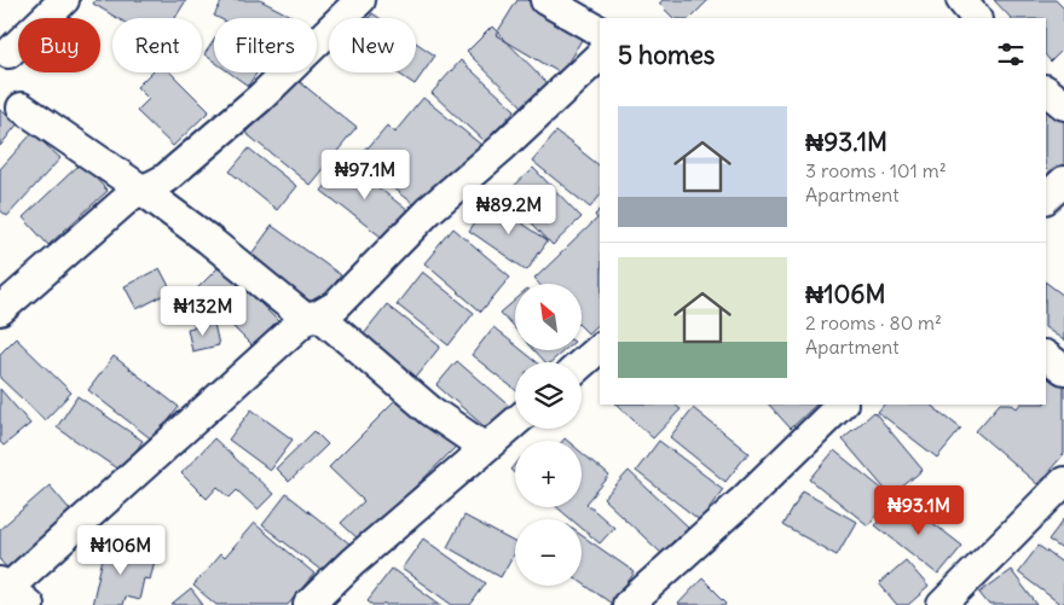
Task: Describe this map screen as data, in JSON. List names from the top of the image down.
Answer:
{
  "north": "top left",
  "page": {
    "chip": [
      "Buy",
      "Rent",
      "Filters",
      "New"
    ],
    "heading": "5 homes",
    "list": [
      {
        "name": "₦93.1M",
        "note": "3 rooms · 101 m² · Apartment"
      },
      {
        "name": "₦106M",
        "note": "2 rooms · 80 m² · Apartment"
      }
    ],
    "price": [
      "₦97.1M",
      "₦89.2M",
      "₦132M",
      "₦93.1M",
      "₦106M"
    ],
    "map_buttons": ["+", "−"]
  }
}
